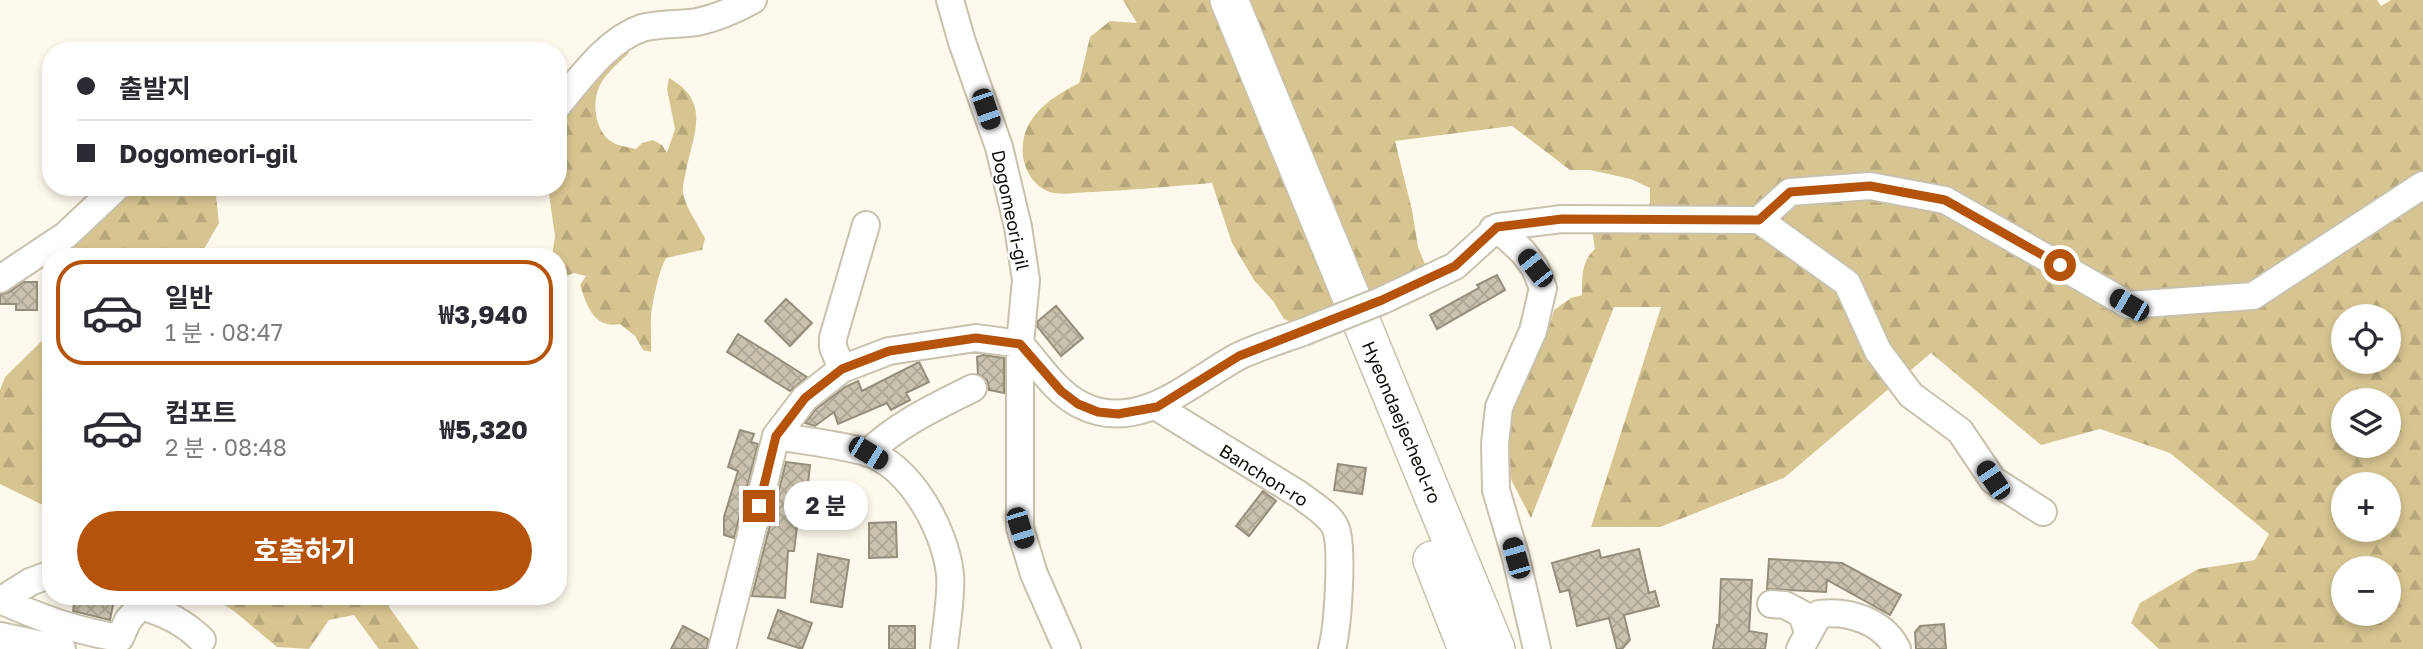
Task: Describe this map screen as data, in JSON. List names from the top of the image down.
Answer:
{
  "streets": {
    "highway": ["Hyeondaejecheol-ro"],
    "street": ["Dogomeori-gil", "Banchon-ro"]
  },
  "page": {
    "banner": ["출발지", "Dogomeori-gil"],
    "list": [
      {
        "name": "일반",
        "note": "1 분 · 08:47",
        "value": "₩3,940"
      },
      {
        "name": "컴포트",
        "note": "2 분 · 08:48",
        "value": "₩5,320"
      }
    ],
    "map_buttons": ["+", "−"],
    "bubble": "2 분",
    "buttons": "호출하기"
  }
}
